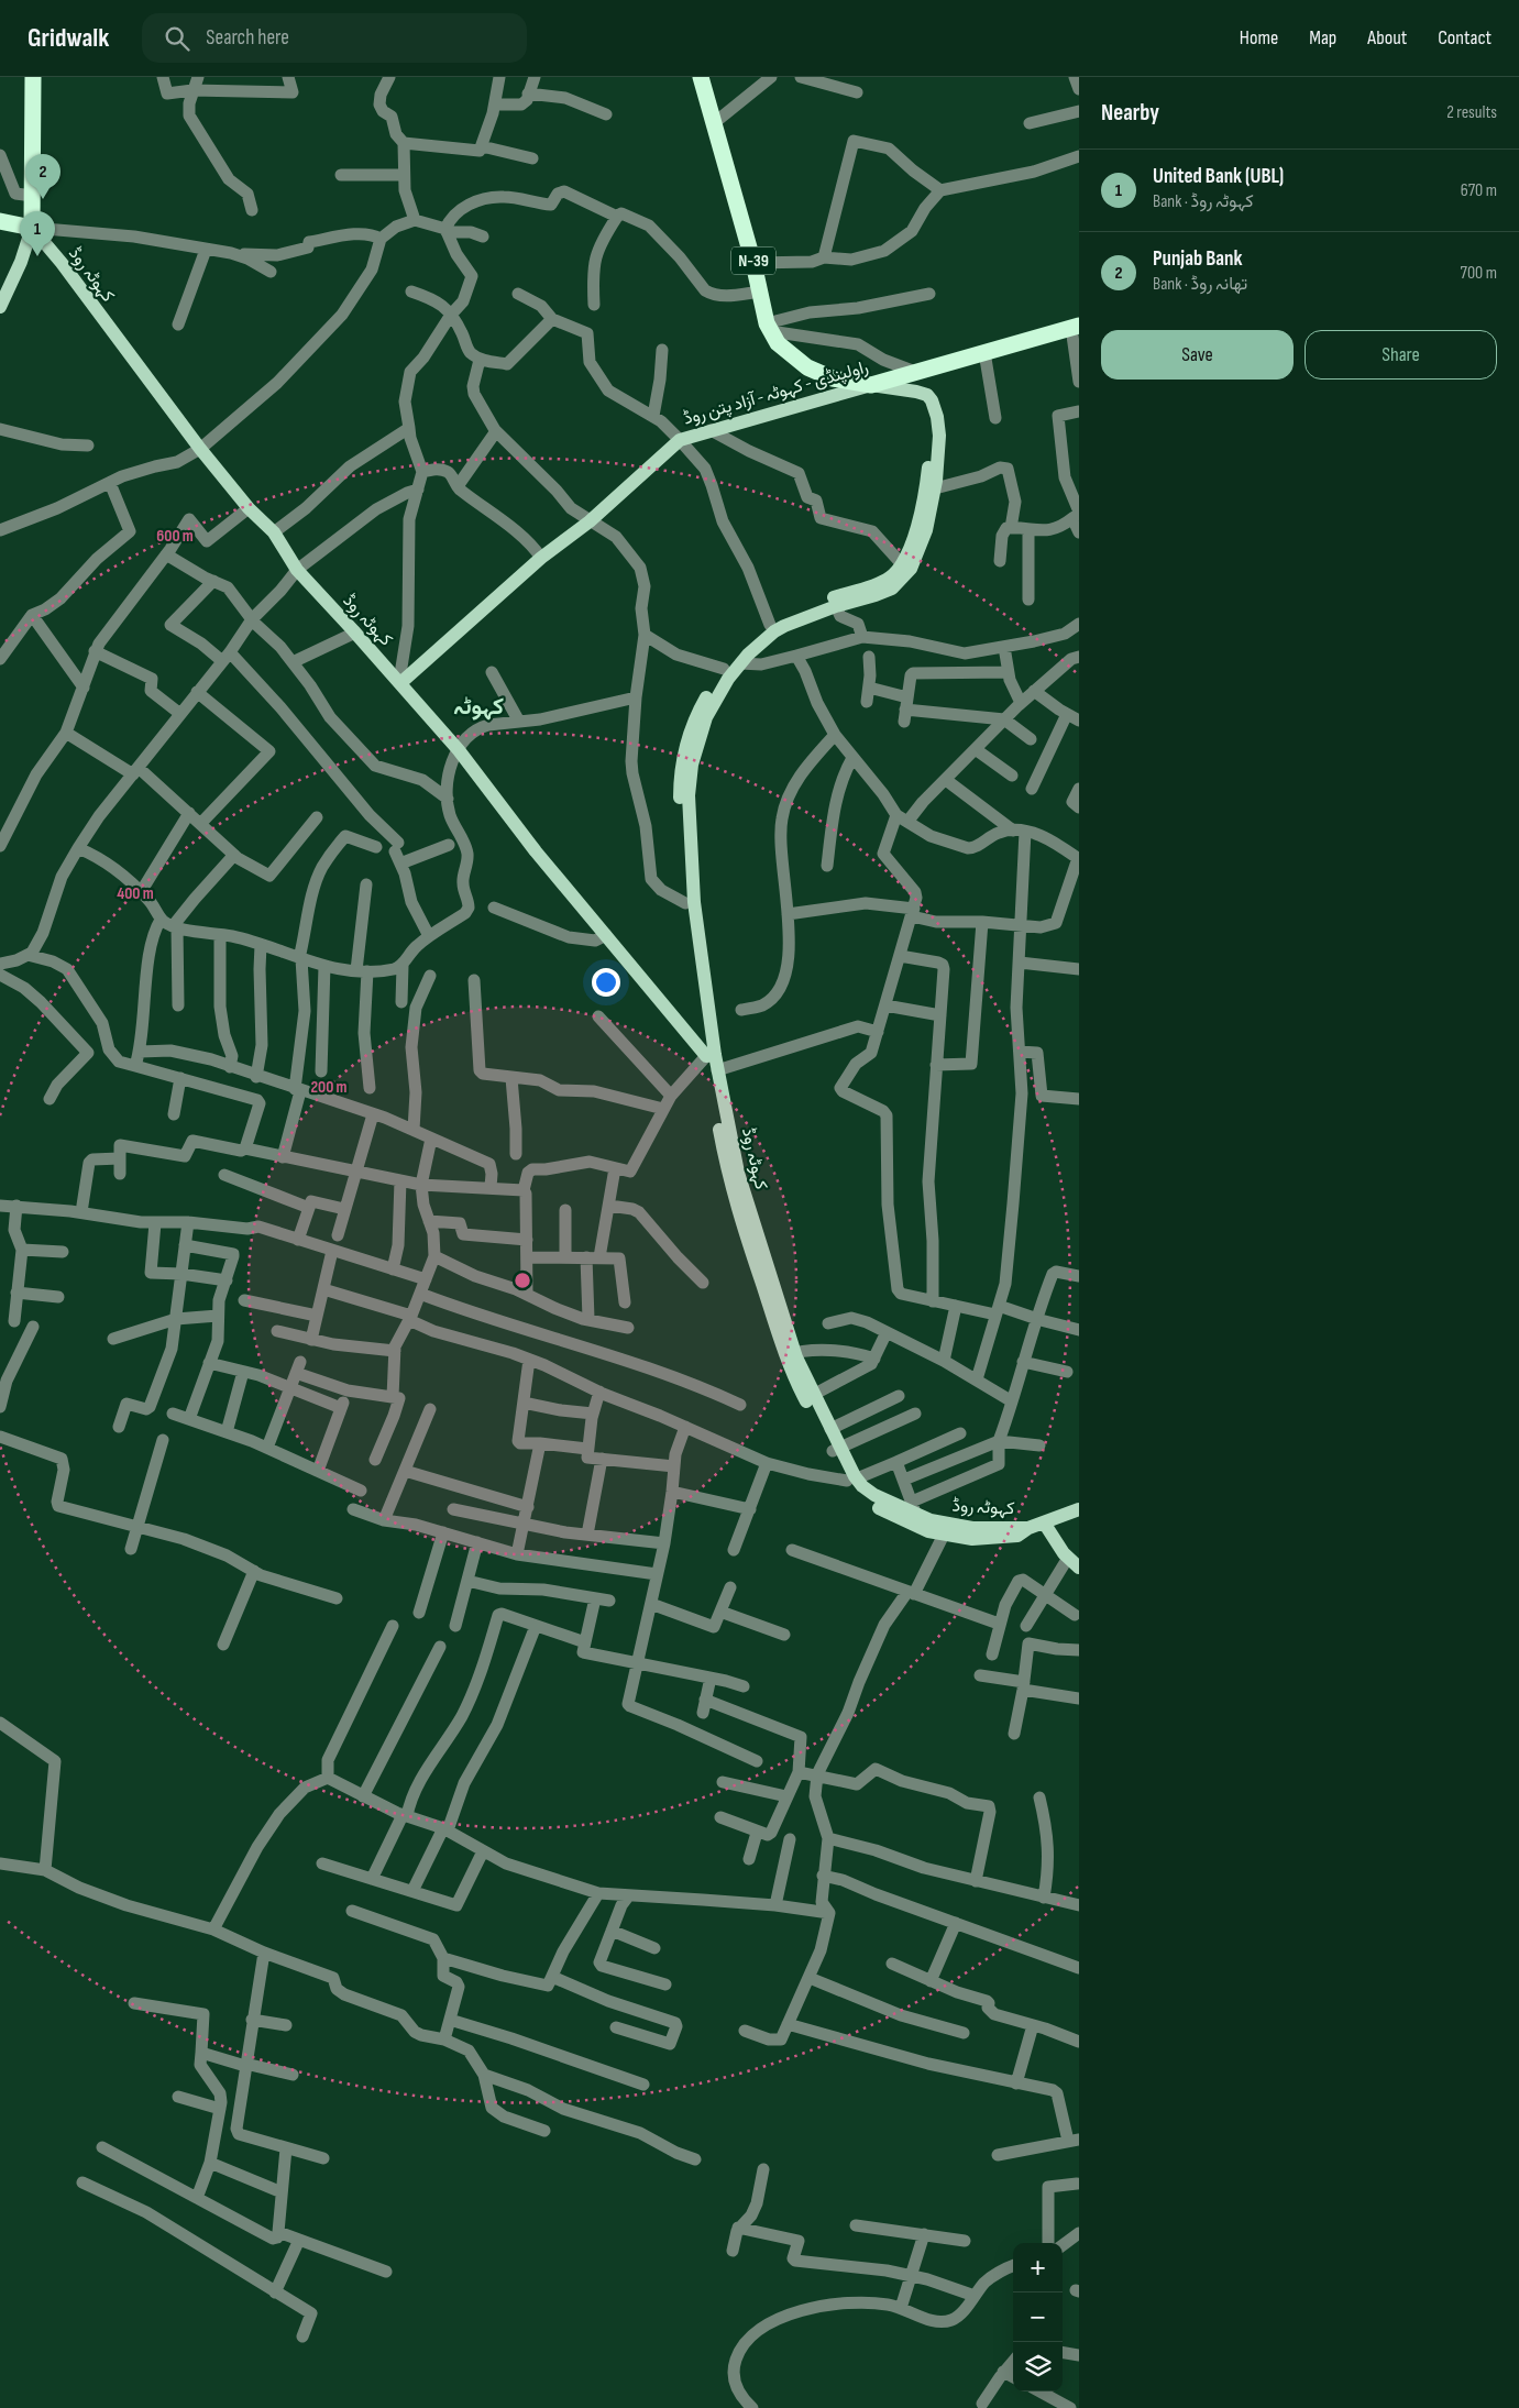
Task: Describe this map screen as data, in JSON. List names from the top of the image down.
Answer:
{
  "streets": {
    "highway": ["N-39", "راولپنڈی - کہوٹہ - آزاد پتن روڈ"],
    "main road": ["کہوٹہ روڈ"]
  },
  "crossings": [
    ["N-39", "راولپنڈی - کہوٹہ - آزاد پتن روڈ"],
    ["کہوٹہ روڈ", "راولپنڈی - کہوٹہ - آزاد پتن روڈ"]
  ],
  "districts": ["کہوٹہ"],
  "page": {
    "header": "Gridwalk",
    "search": "Search here",
    "nav": [
      "Home",
      "Map",
      "About",
      "Contact"
    ],
    "heading": ["Nearby", "2 results"],
    "list": [
      {
        "mark": "1",
        "name": "United Bank (UBL)",
        "note": "Bank · کہوٹہ روڈ",
        "value": "670 m"
      },
      {
        "mark": "2",
        "name": "Punjab Bank",
        "note": "Bank · تھانہ روڈ",
        "value": "700 m"
      }
    ],
    "pins": ["2", "1"],
    "buttons": ["Save", "Share"],
    "map_buttons": ["+", "−"]
  },
  "rings": ["600 m", "400 m", "200 m"]
}
